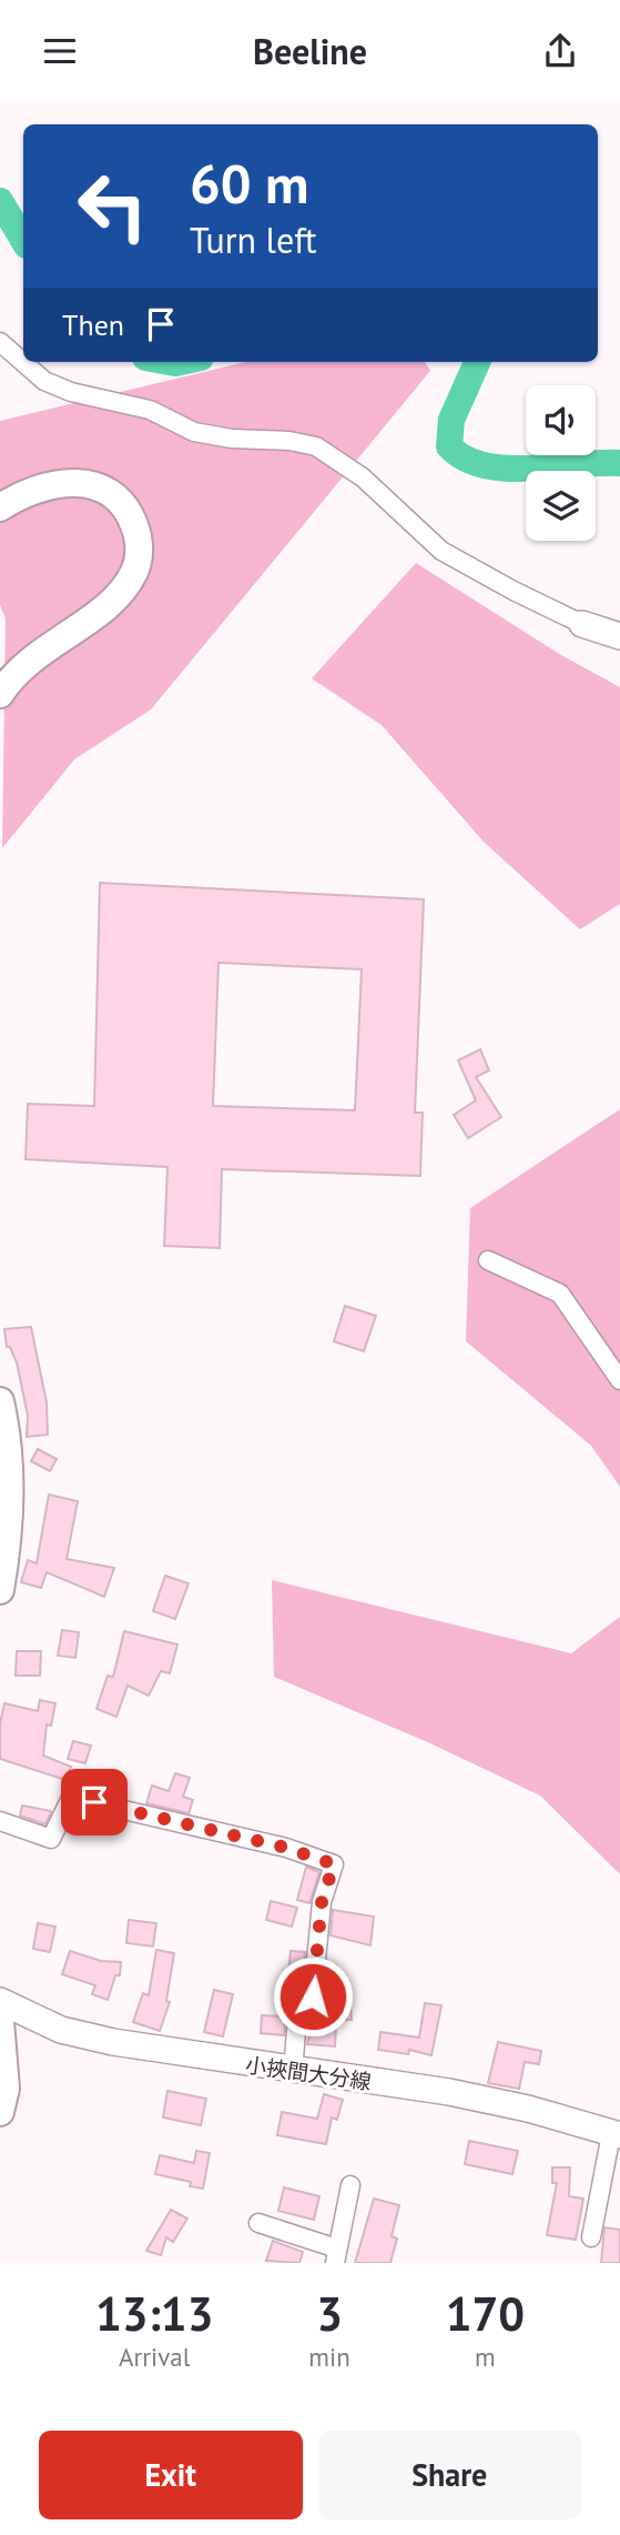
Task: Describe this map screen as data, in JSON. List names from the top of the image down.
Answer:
{
  "streets": {
    "main road": ["小挾間大分線"]
  },
  "page": {
    "header": "Beeline",
    "turn": ["60 m", "Turn left"],
    "then": "Then",
    "eta": [
      "13:13",
      "Arrival",
      "3",
      "min",
      "170",
      "m"
    ],
    "buttons": ["Exit", "Share"]
  }
}
